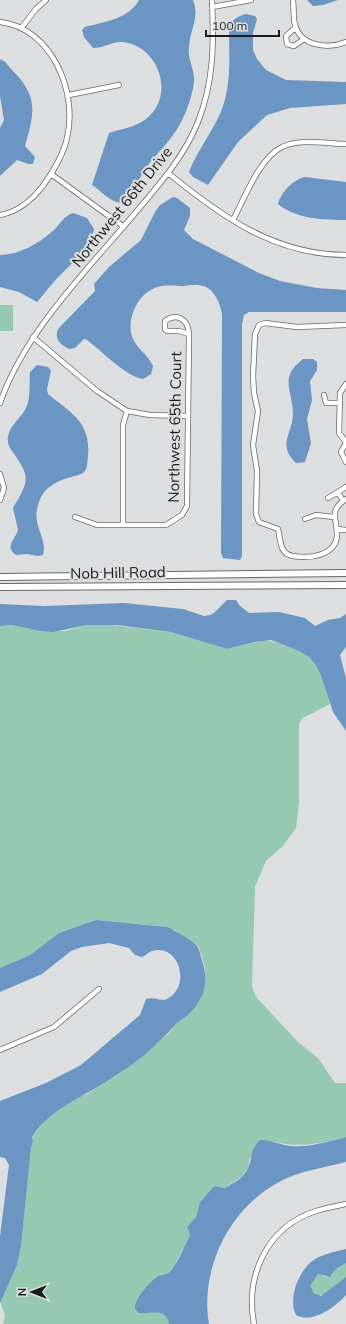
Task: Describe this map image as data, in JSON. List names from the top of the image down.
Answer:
{
  "streets": {
    "main road": ["Nob Hill Road"],
    "street": ["Northwest 66th Drive", "Northwest 65th Court"]
  },
  "scale_bar": "100 m",
  "north": "left"
}
